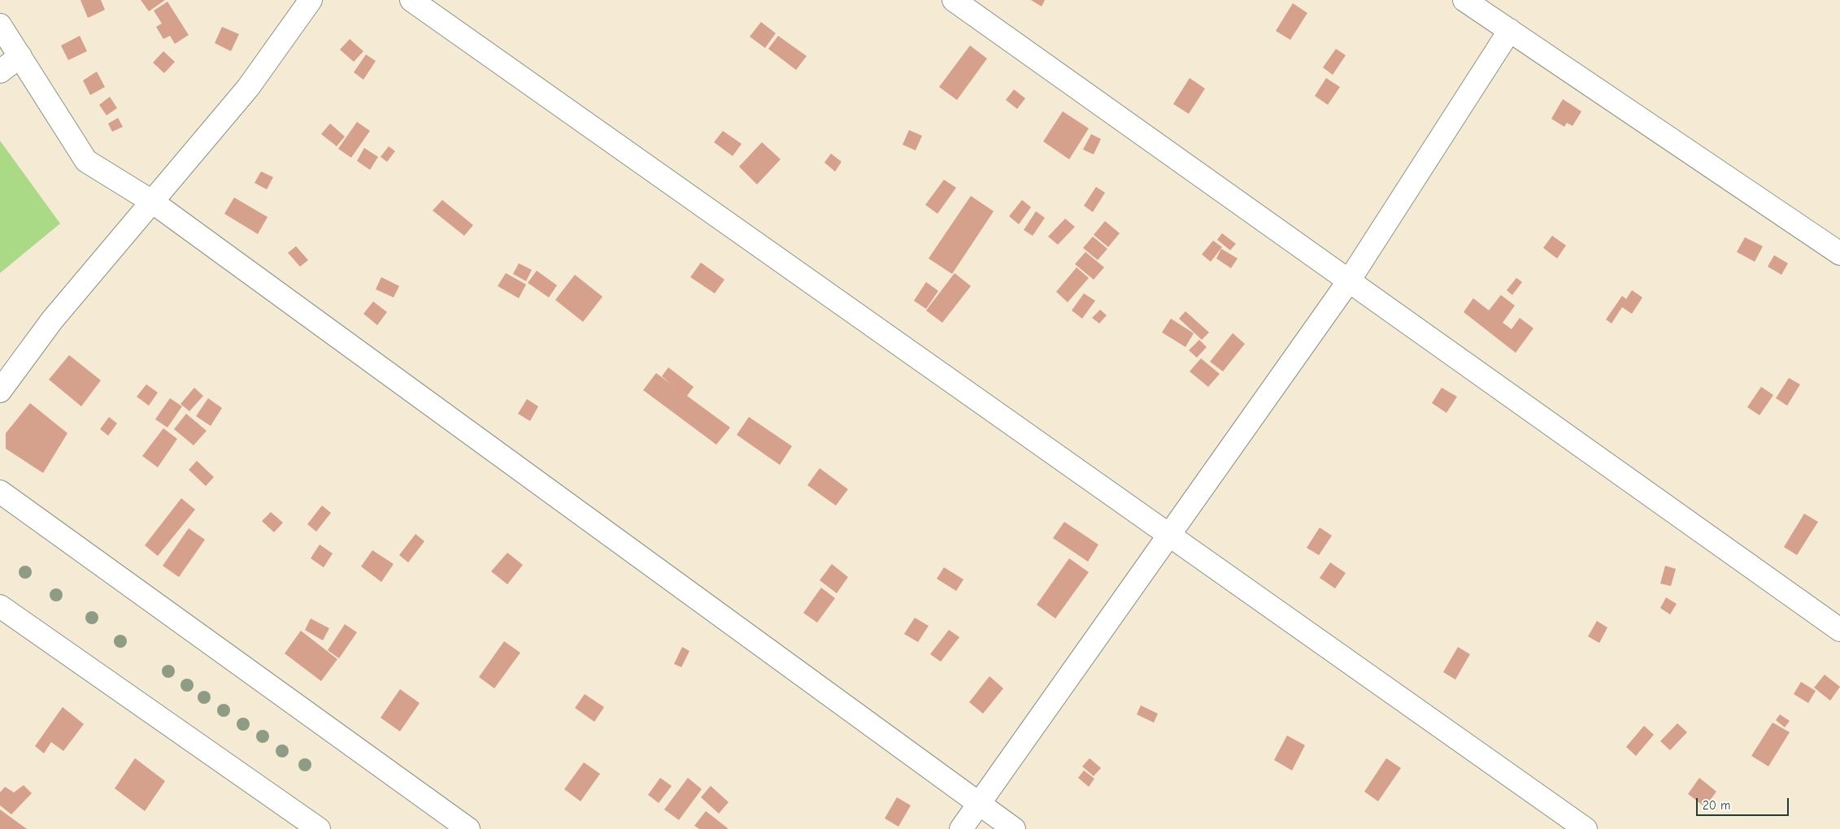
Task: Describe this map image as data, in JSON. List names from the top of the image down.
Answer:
{
  "scale_bar": "20 m"
}
